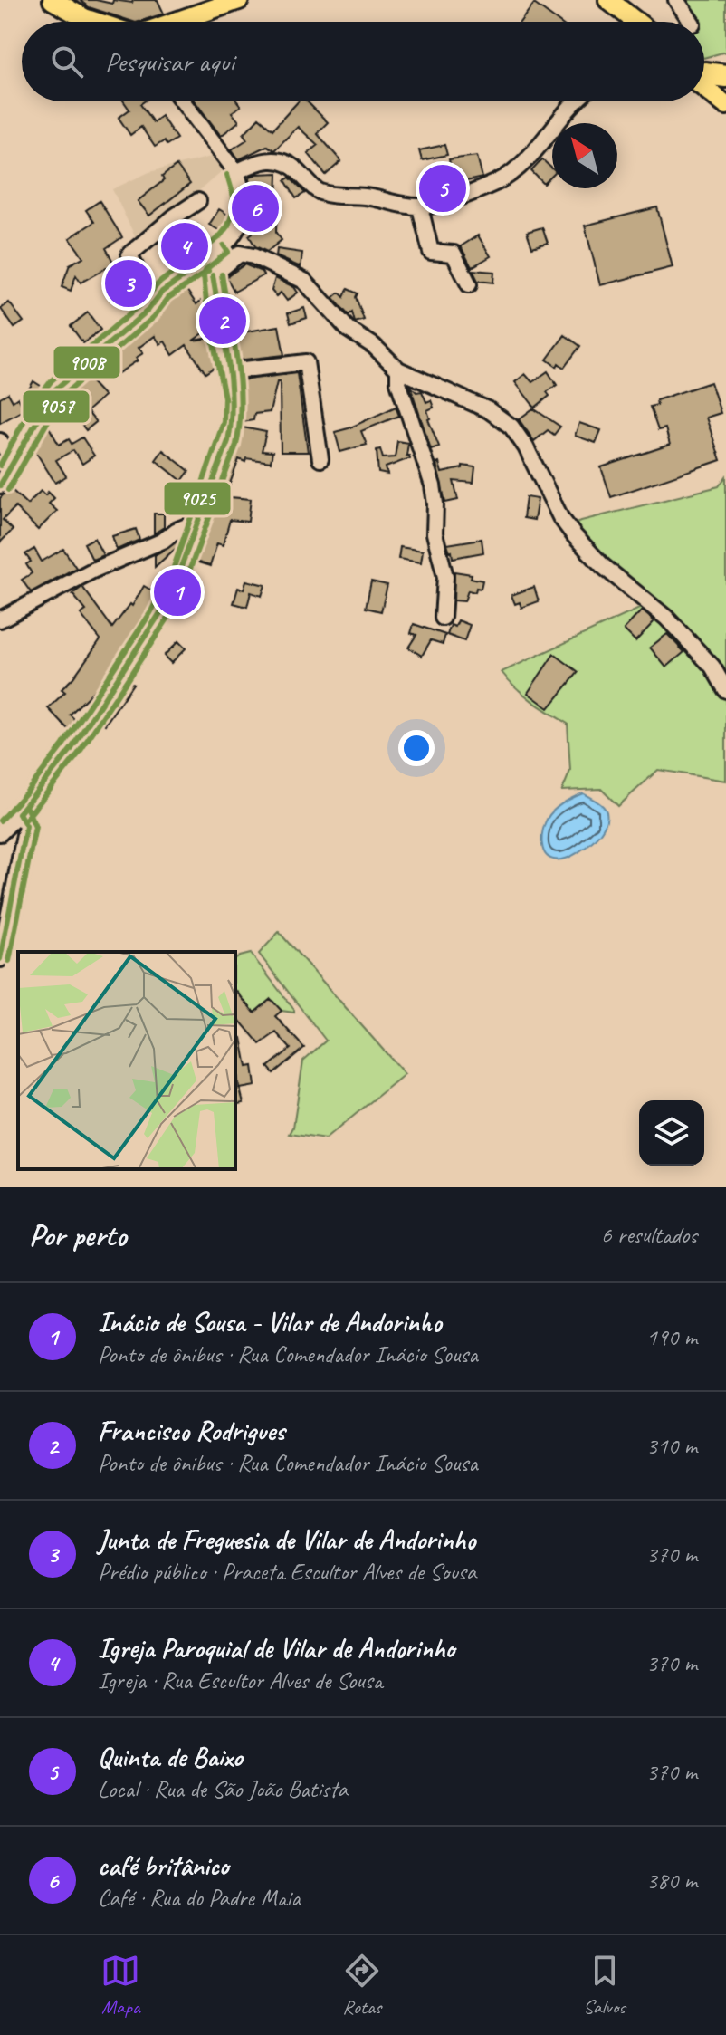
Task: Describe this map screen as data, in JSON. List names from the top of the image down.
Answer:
{
  "lines": ["transit line 9025", "transit line 9008", "transit line 9057"],
  "north": "top left",
  "page": {
    "search": "Pesquisar aqui",
    "pins": [
      "5",
      "6",
      "4",
      "3",
      "2",
      "1"
    ],
    "heading": ["Por perto", "6 resultados"],
    "list": [
      {
        "mark": "1",
        "name": "Inácio de Sousa - Vilar de Andorinho",
        "note": "Ponto de ônibus · Rua Comendador Inácio Sousa",
        "value": "190 m"
      },
      {
        "mark": "2",
        "name": "Francisco Rodrigues",
        "note": "Ponto de ônibus · Rua Comendador Inácio Sousa",
        "value": "310 m"
      },
      {
        "mark": "3",
        "name": "Junta de Freguesia de Vilar de Andorinho",
        "note": "Prédio público · Praceta Escultor Alves de Sousa",
        "value": "370 m"
      },
      {
        "mark": "4",
        "name": "Igreja Paroquial de Vilar de Andorinho",
        "note": "Igreja · Rua Escultor Alves de Sousa",
        "value": "370 m"
      },
      {
        "mark": "5",
        "name": "Quinta de Baixo",
        "note": "Local · Rua de São João Batista",
        "value": "370 m"
      },
      {
        "mark": "6",
        "name": "café britânico",
        "note": "Café · Rua do Padre Maia",
        "value": "380 m"
      }
    ],
    "nav": ["Mapa", "Rotas", "Salvos"]
  }
}
